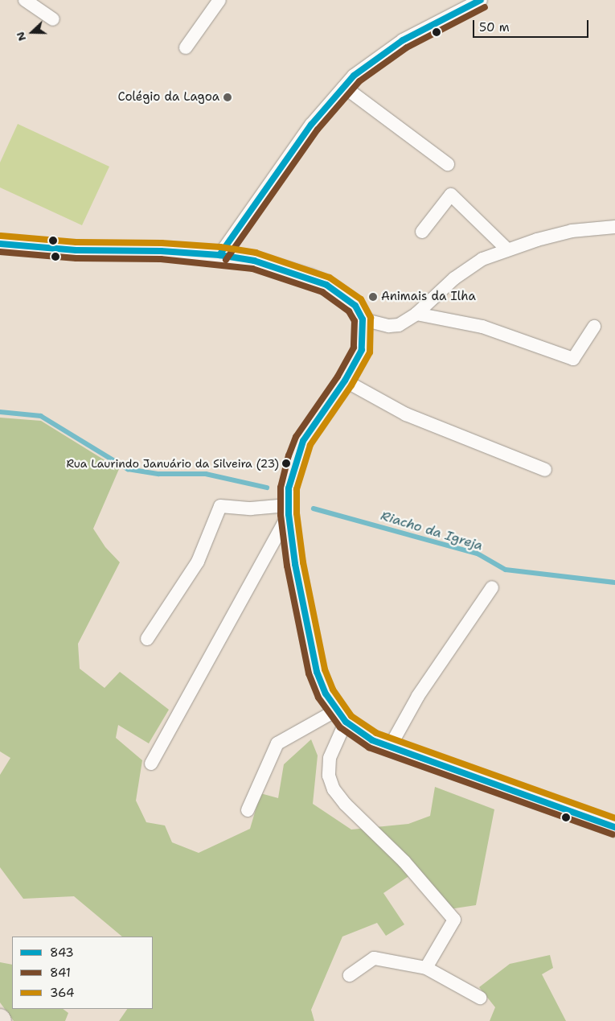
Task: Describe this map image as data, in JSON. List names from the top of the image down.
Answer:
{
  "water": ["Riacho da Igreja"],
  "places": ["Colégio da Lagoa", "Animais da Ilha", "Rua Laurindo Januário da Silveira (23)"],
  "lines": ["transit line 843", "transit line 841", "transit line 364"],
  "legend": ["843", "841", "364"],
  "scale_bar": "50 m",
  "north": "left"
}
